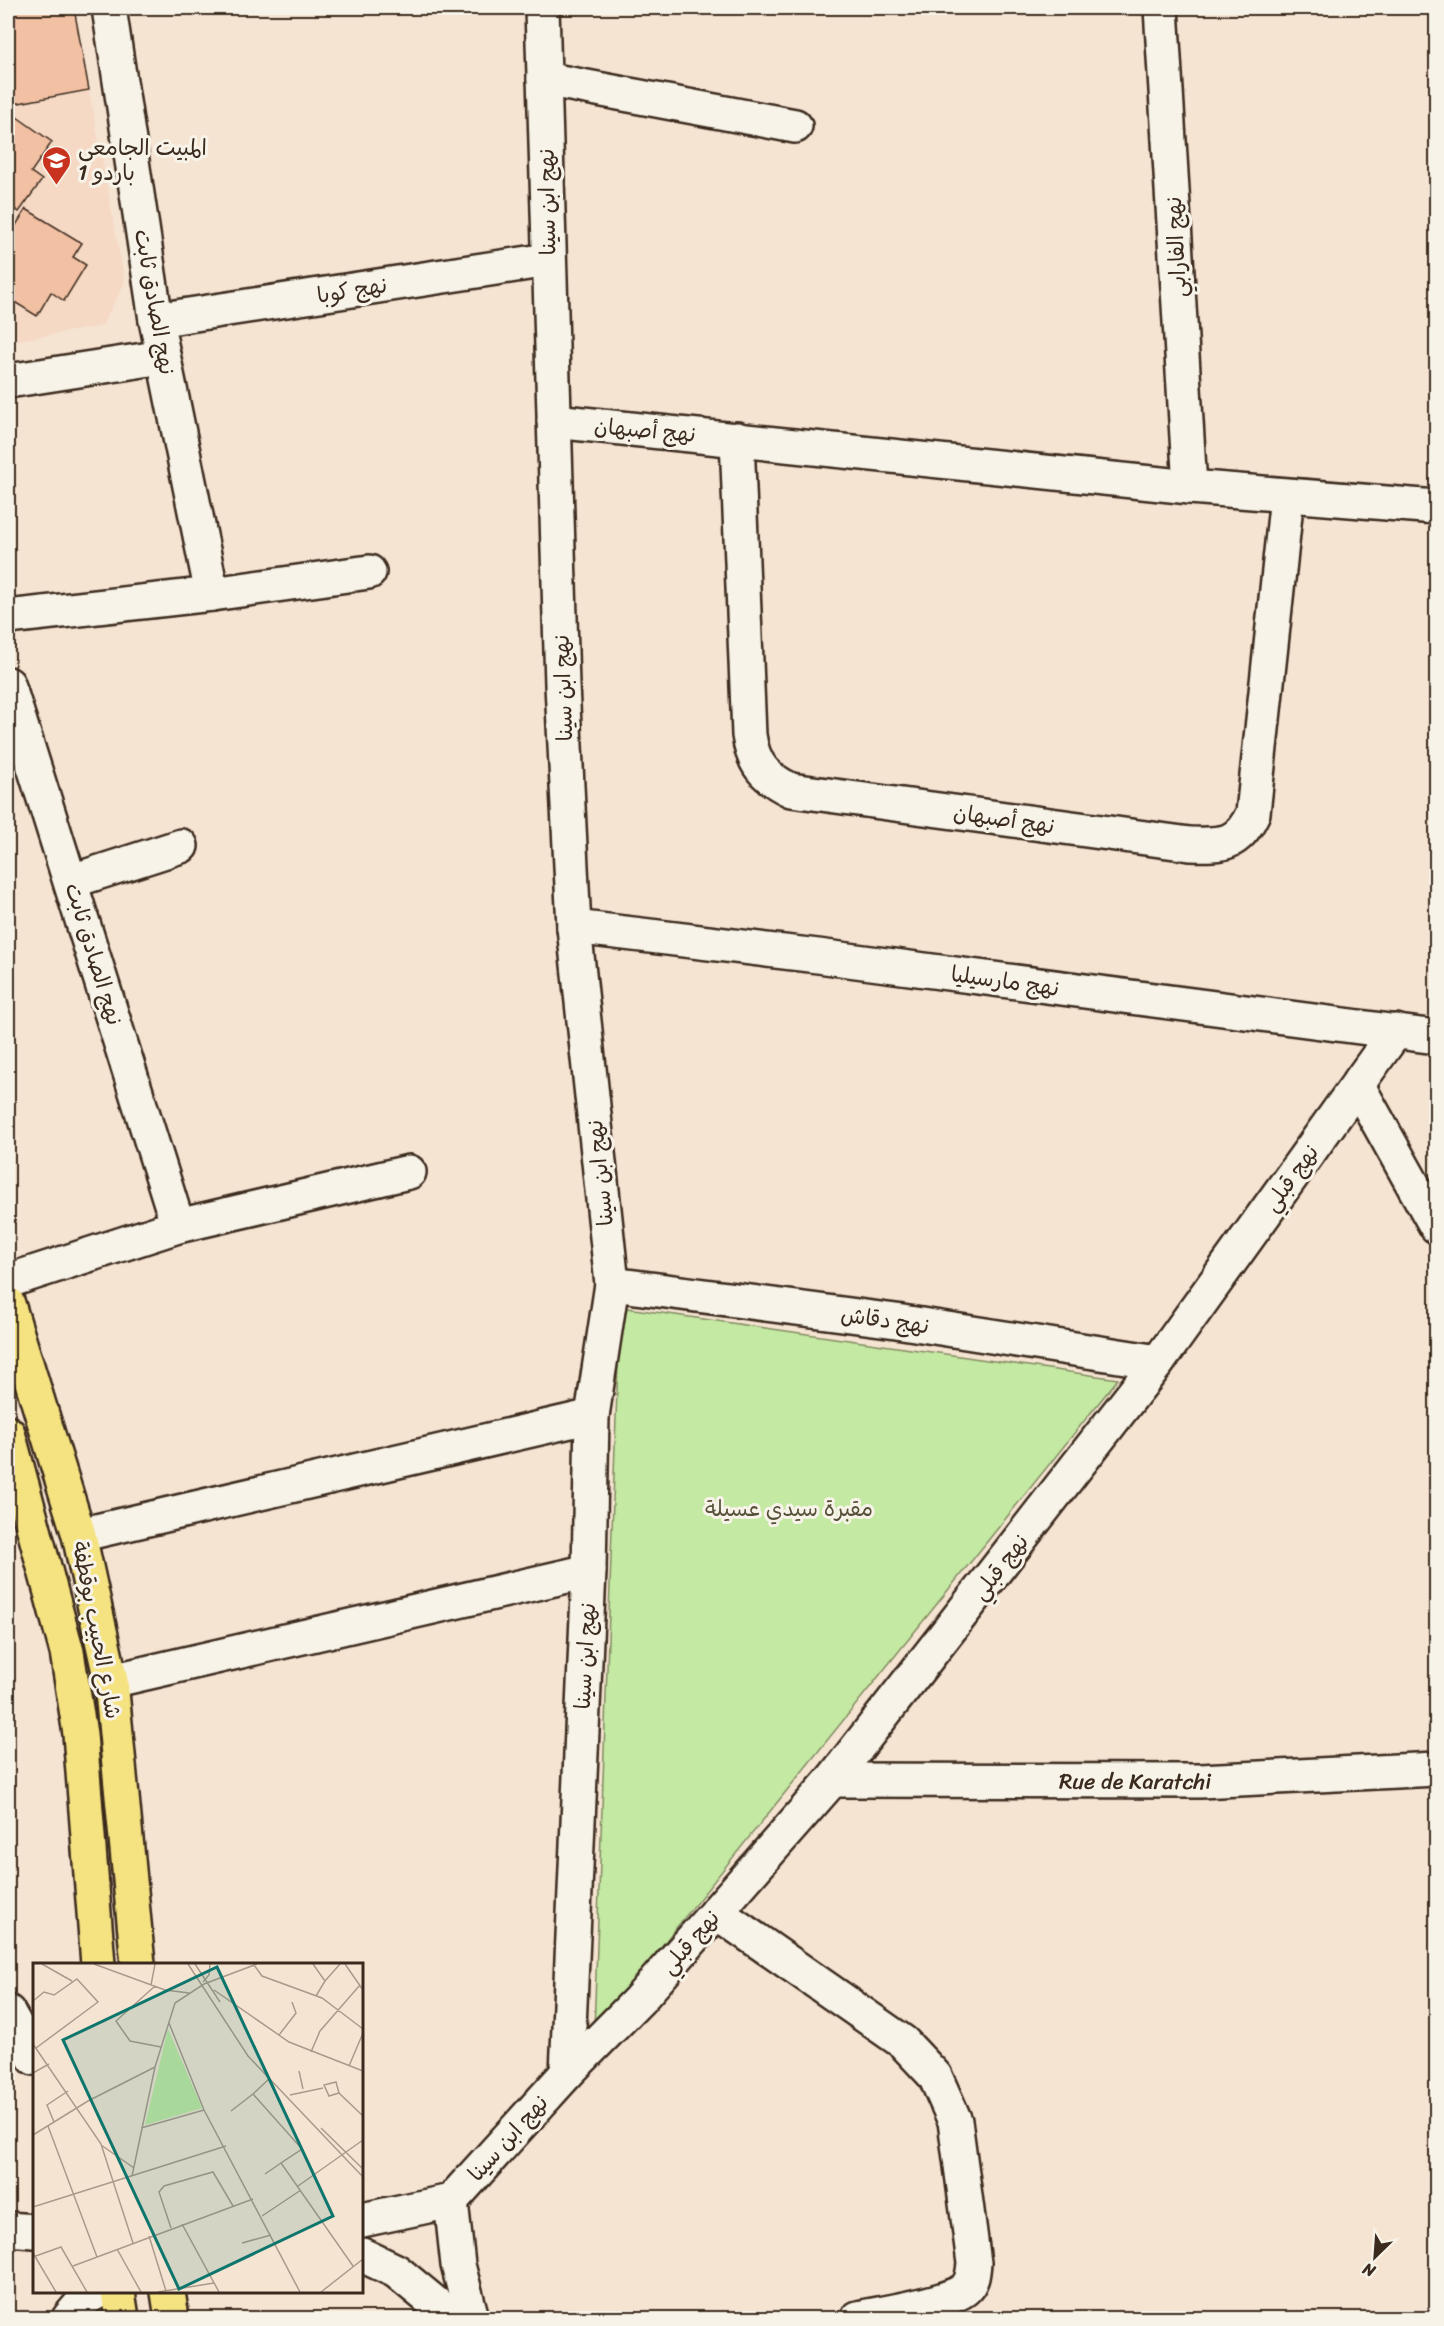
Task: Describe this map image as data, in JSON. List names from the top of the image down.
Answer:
{
  "streets": {
    "main road": ["شارع الحبيب بوقطفة"],
    "street": [
      "نهج ابن سينا",
      "نهج الفارابي",
      "نهج كوبا",
      "نهج الصادق ثابت",
      "نهج أصبهان",
      "نهج مارسيليا",
      "نهج قبلي",
      "نهج دقاش",
      "Rue de Karatchi"
    ]
  },
  "crossings": [
    ["نهج ابن سينا", "نهج كوبا"],
    ["نهج ابن سينا", "نهج أصبهان"],
    ["نهج ابن سينا", "نهج مارسيليا"],
    ["نهج ابن سينا", "نهج قبلي"],
    ["نهج ابن سينا", "نهج دقاش"],
    ["نهج الفارابي", "نهج أصبهان"],
    ["نهج كوبا", "نهج الصادق ثابت"],
    ["نهج مارسيليا", "نهج قبلي"],
    ["نهج قبلي", "نهج دقاش"],
    ["نهج قبلي", "Rue de Karatchi"]
  ],
  "parks": ["مقبرة سيدي عسيلة"],
  "places": {
    "school or university": ["المبيت الجامعي باردو 1"]
  },
  "north": "bottom left"
}
